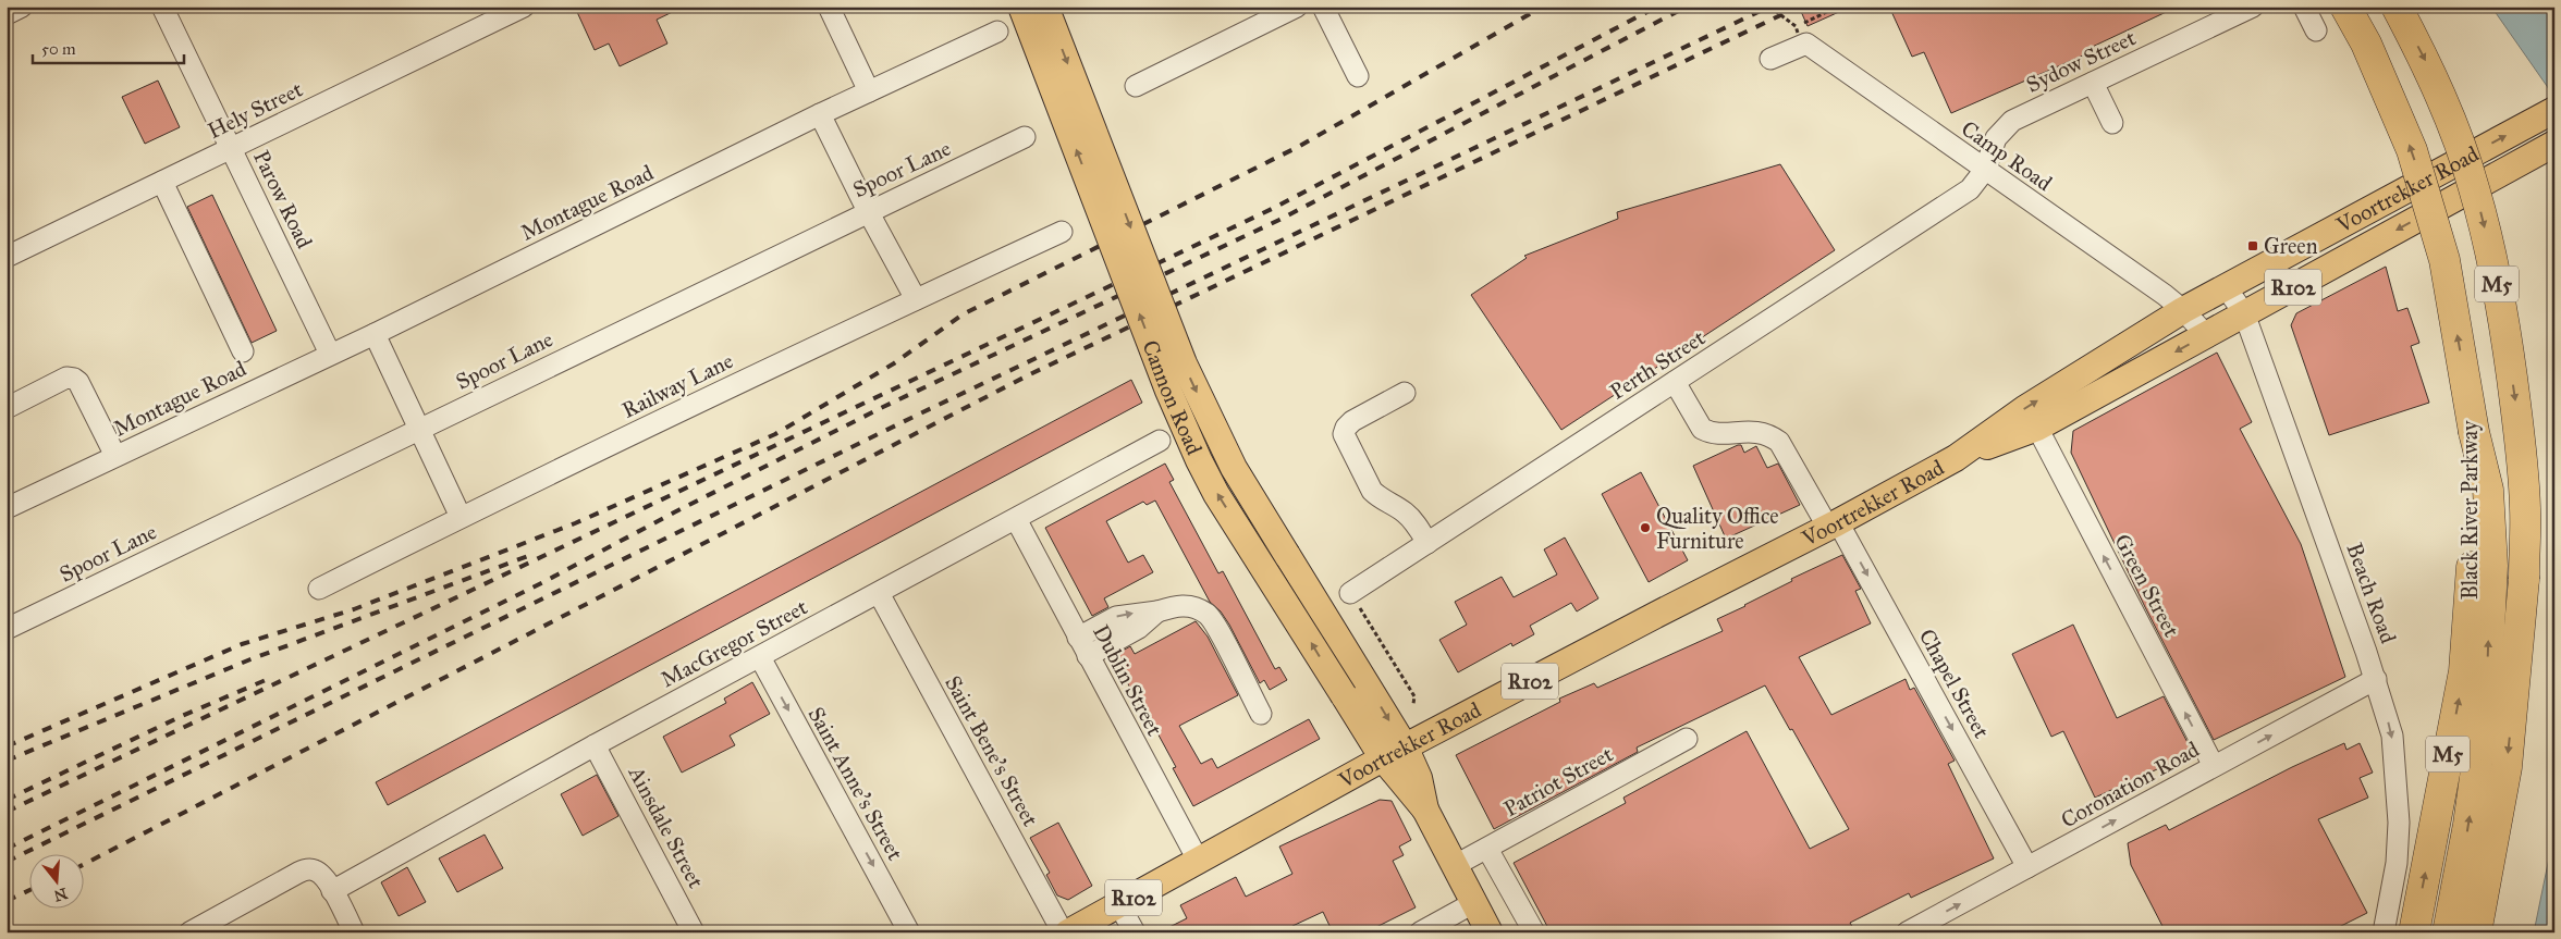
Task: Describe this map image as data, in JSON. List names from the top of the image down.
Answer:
{
  "streets": {
    "highway": ["M5", "Black River Parkway"],
    "main road": ["Voortrekker Road", "R102", "Cannon Road"],
    "street": [
      "Sydow Street",
      "Hely Street",
      "Camp Road",
      "Spoor Lane",
      "Parow Road",
      "Montague Road",
      "Perth Street",
      "Railway Lane",
      "Green Street",
      "Beach Road",
      "MacGregor Street",
      "Dublin Street",
      "Chapel Street",
      "Saint Bene's Street",
      "Patriot Street",
      "Saint Anne's Street",
      "Coronation Road",
      "Ainsdale Street"
    ]
  },
  "crossings": [
    ["Sydow Street", "Camp Road"],
    ["Sydow Street", "Perth Street"],
    ["Hely Street", "Parow Road"],
    ["Camp Road", "Voortrekker Road"],
    ["Camp Road", "Perth Street"],
    ["Voortrekker Road", "Cannon Road"],
    ["Voortrekker Road", "Green Street"],
    ["Voortrekker Road", "Beach Road"],
    ["Voortrekker Road", "Dublin Street"],
    ["Voortrekker Road", "Chapel Street"],
    ["Parow Road", "Montague Road"],
    ["Perth Street", "Chapel Street"],
    ["Cannon Road", "Patriot Street"],
    ["Green Street", "Coronation Road"],
    ["Beach Road", "Coronation Road"],
    ["MacGregor Street", "Dublin Street"],
    ["MacGregor Street", "Saint Bene's Street"],
    ["MacGregor Street", "Saint Anne's Street"],
    ["MacGregor Street", "Ainsdale Street"],
    ["Chapel Street", "Coronation Road"]
  ],
  "one_way": [
    "Green Street",
    "Beach Road",
    "Chapel Street",
    "Saint Anne's Street",
    "Coronation Road"
  ],
  "places": {
    "transit": ["Green"],
    "other": ["Quality Office Furniture"]
  },
  "scale_bar": "50 m",
  "north": "bottom"
}
